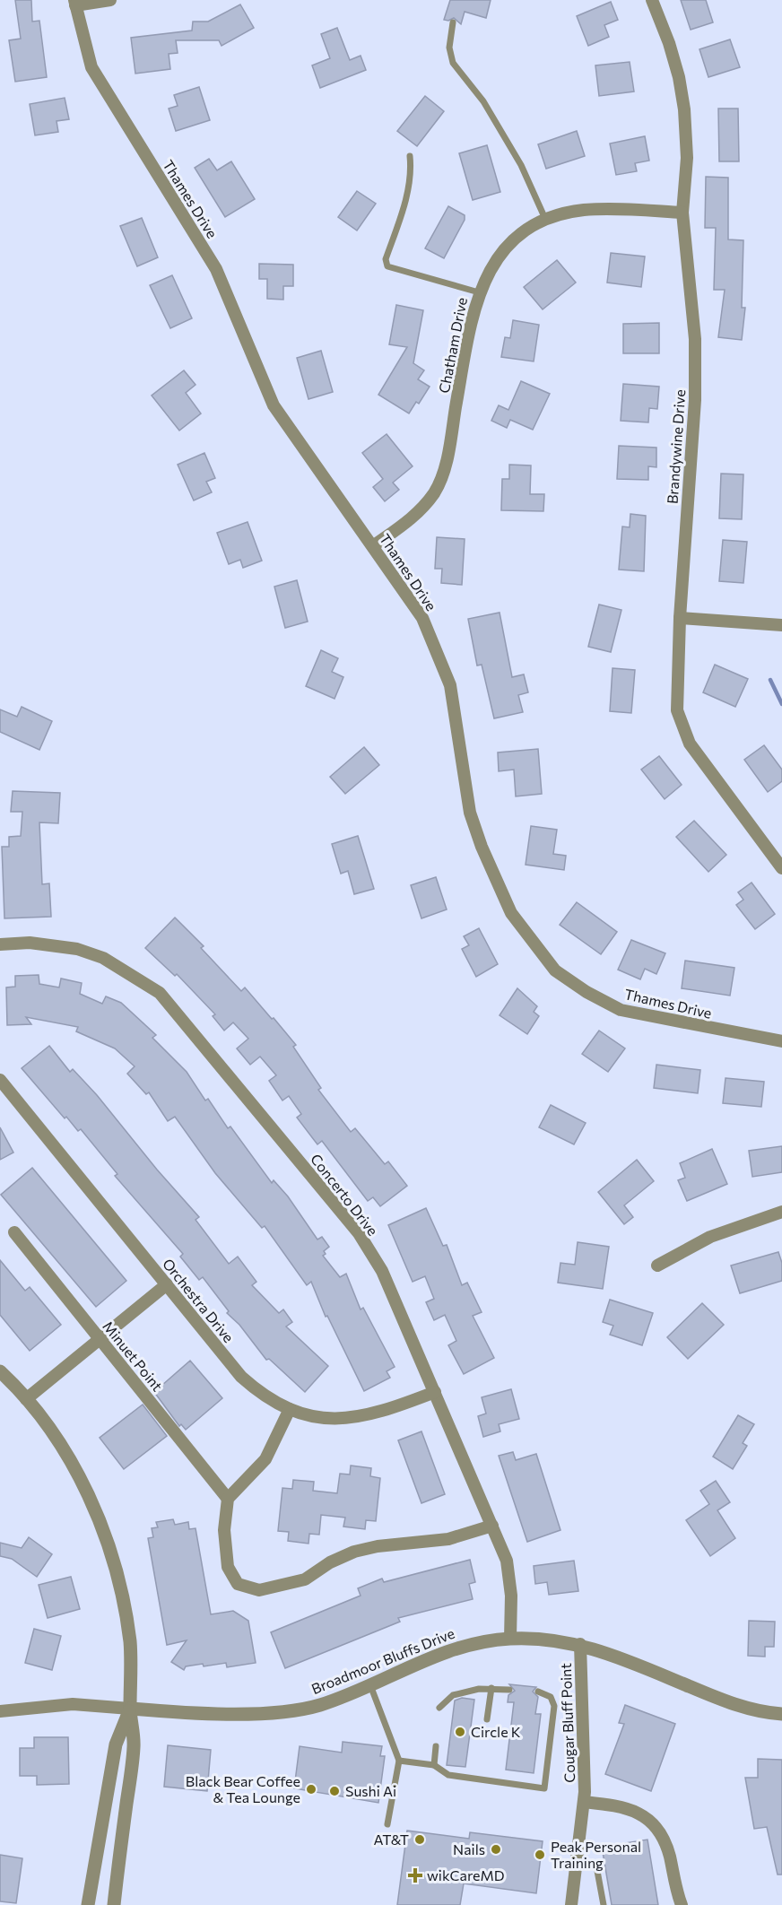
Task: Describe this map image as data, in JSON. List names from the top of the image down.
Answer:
{
  "streets": {
    "street": [
      "Thames Drive",
      "Chatham Drive",
      "Brandywine Drive",
      "Concerto Drive",
      "Orchestra Drive",
      "Minuet Point",
      "Broadmoor Bluffs Drive",
      "Cougar Bluff Point"
    ]
  },
  "crossings": [
    ["Thames Drive", "Chatham Drive"],
    ["Chatham Drive", "Brandywine Drive"],
    ["Concerto Drive", "Orchestra Drive"],
    ["Concerto Drive", "Broadmoor Bluffs Drive"],
    ["Broadmoor Bluffs Drive", "Cougar Bluff Point"]
  ],
  "places": {
    "other": [
      "Circle K",
      "Black Bear Coffee & Tea Lounge",
      "Sushi Ai",
      "AT&T",
      "Nails",
      "Peak Personal Training"
    ],
    "health": ["wikCareMD"]
  }
}
